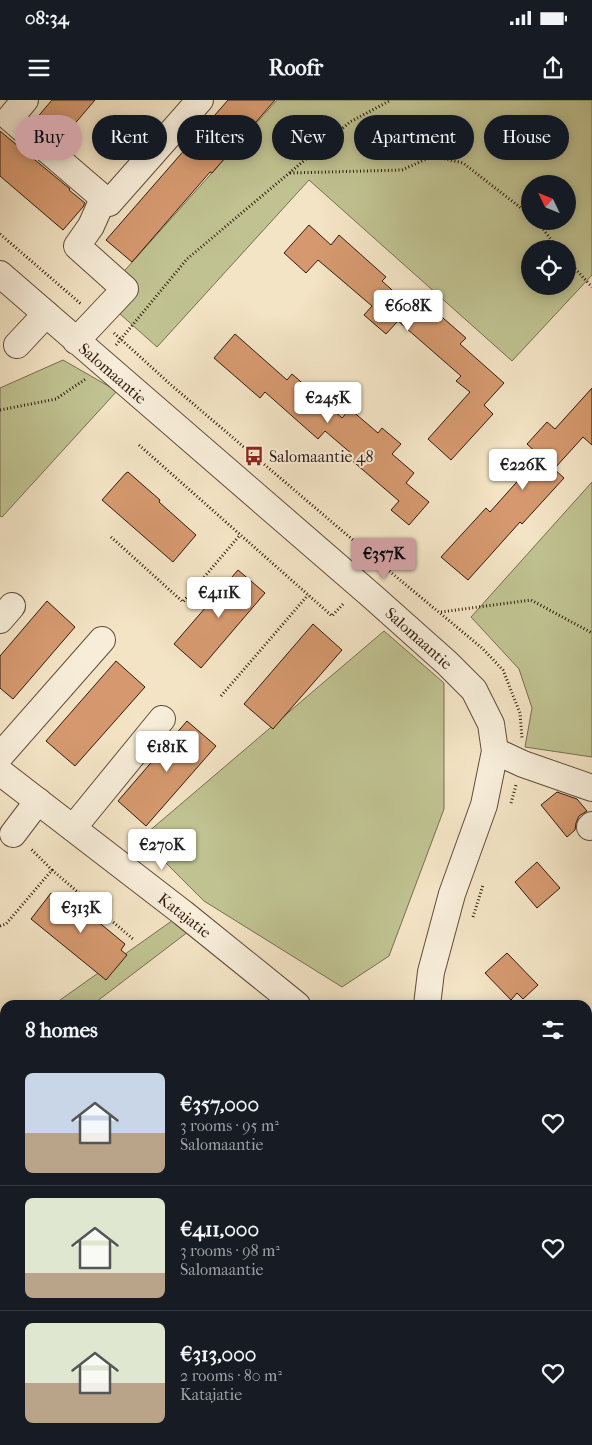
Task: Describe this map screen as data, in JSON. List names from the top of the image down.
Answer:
{
  "streets": {
    "street": ["Salomaantie", "Katajatie"]
  },
  "places": {
    "bus stop": ["Salomaantie 48"]
  },
  "north": "top left",
  "page": {
    "status": "08:34",
    "header": "Roofr",
    "chip": [
      "Buy",
      "Rent",
      "Filters",
      "New",
      "Apartment",
      "House"
    ],
    "price": [
      "€608K",
      "€245K",
      "€226K",
      "€357K",
      "€411K",
      "€181K",
      "€270K",
      "€313K"
    ],
    "heading": "8 homes",
    "list": [
      {
        "name": "€357,000",
        "note": "3 rooms · 95 m² · Salomaantie"
      },
      {
        "name": "€411,000",
        "note": "3 rooms · 98 m² · Salomaantie"
      },
      {
        "name": "€313,000",
        "note": "2 rooms · 80 m² · Katajatie"
      }
    ]
  }
}
